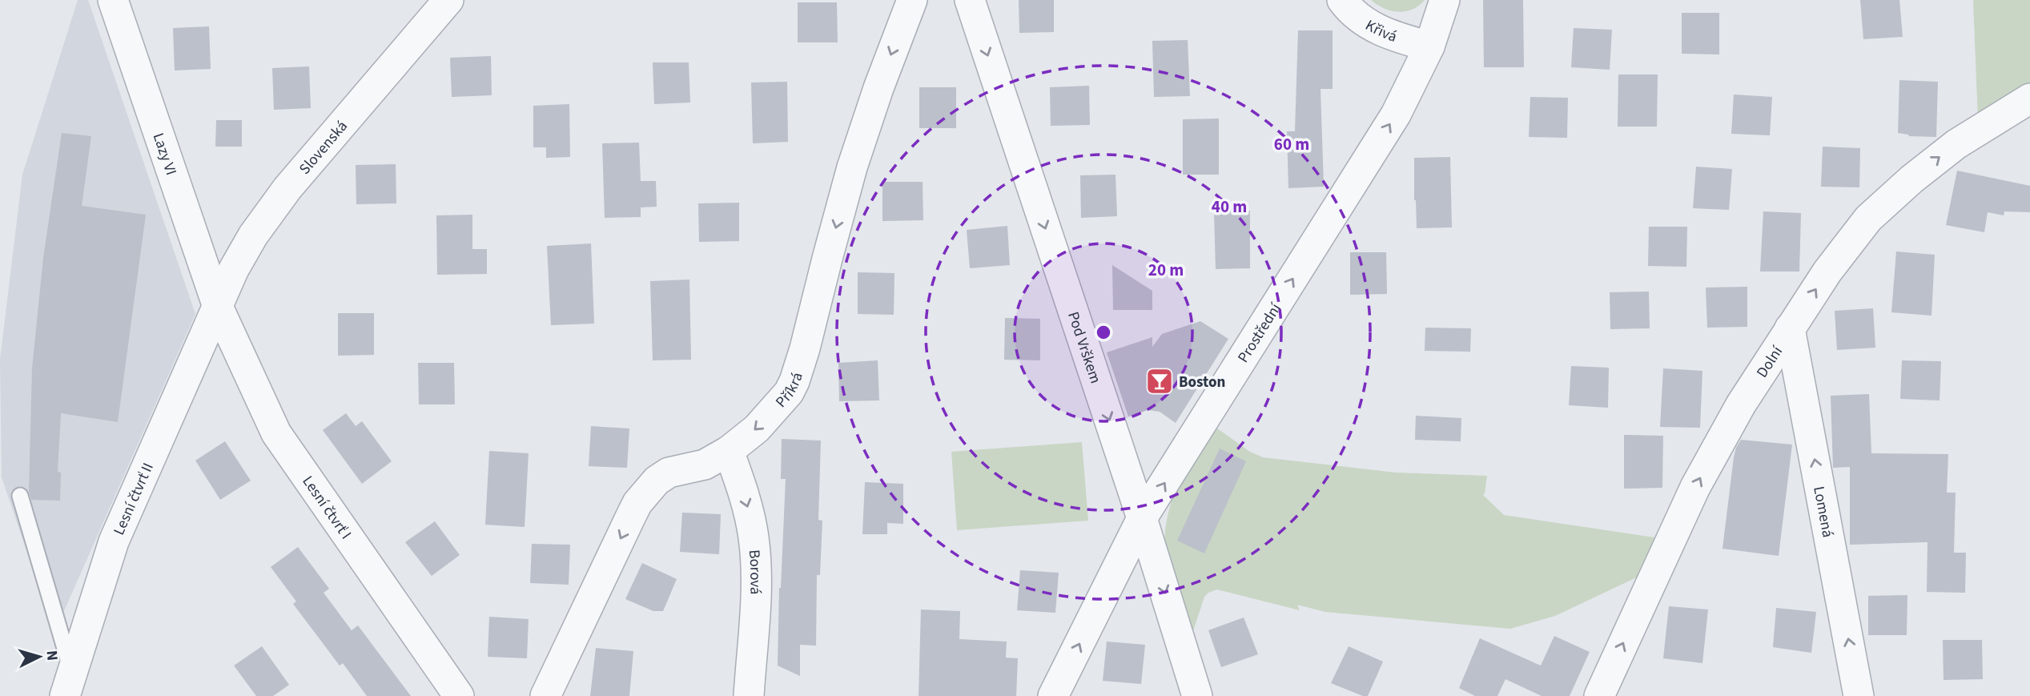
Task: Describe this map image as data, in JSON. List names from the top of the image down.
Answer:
{
  "streets": {
    "street": [
      "Křivá",
      "Slovenská",
      "Lazy VI",
      "Prostřední",
      "Pod Vrškem",
      "Dolní",
      "Příkrá",
      "Lesní čtvrť II",
      "Lesní čtvrť I",
      "Lomená",
      "Borová"
    ]
  },
  "crossings": [
    ["Křivá", "Prostřední"],
    ["Slovenská", "Lazy VI"],
    ["Slovenská", "Lesní čtvrť II"],
    ["Slovenská", "Lesní čtvrť I"],
    ["Lazy VI", "Lesní čtvrť II"],
    ["Lazy VI", "Lesní čtvrť I"],
    ["Prostřední", "Pod Vrškem"],
    ["Dolní", "Lomená"],
    ["Příkrá", "Borová"],
    ["Lesní čtvrť II", "Lesní čtvrť I"]
  ],
  "one_way": [
    "Prostřední",
    "Pod Vrškem",
    "Dolní",
    "Příkrá",
    "Lomená",
    "Borová"
  ],
  "places": {
    "bar": ["Boston"]
  },
  "north": "right",
  "rings": ["60 m", "40 m", "20 m"]
}
